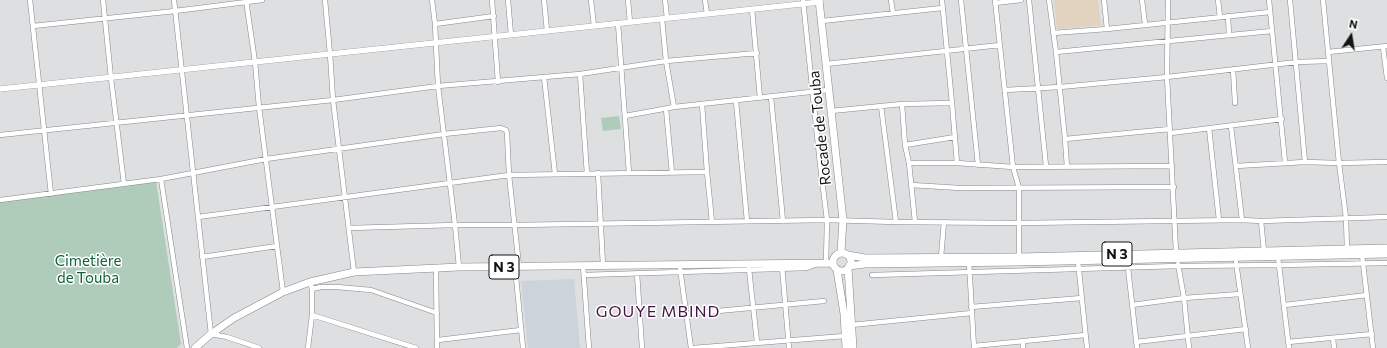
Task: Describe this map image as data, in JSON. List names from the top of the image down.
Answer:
{
  "streets": {
    "main road": ["Rocade de Touba", "N 3"]
  },
  "crossings": [
    ["Rocade de Touba", "N 3"]
  ],
  "districts": ["GOUYE MBIND"],
  "parks": ["Cimetière de Touba"],
  "north": "top"
}
